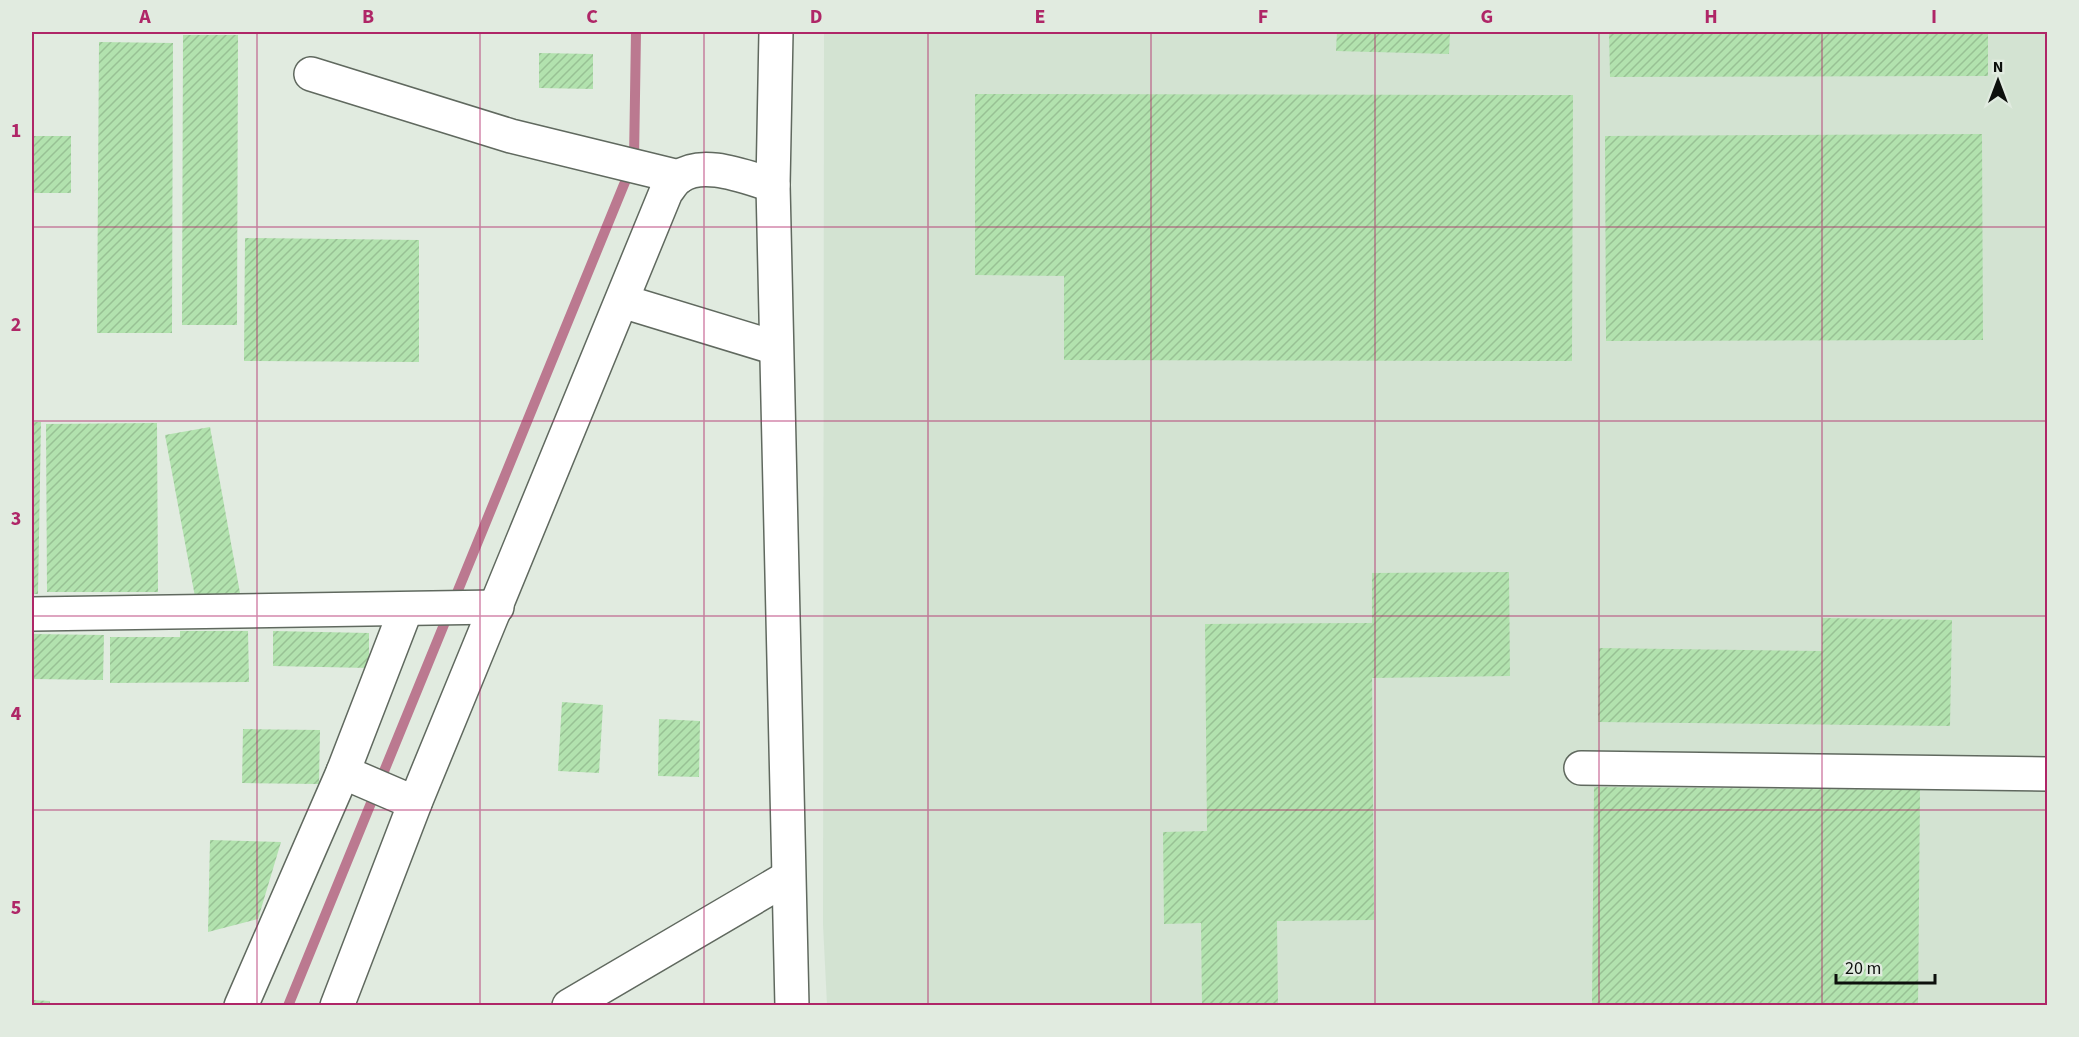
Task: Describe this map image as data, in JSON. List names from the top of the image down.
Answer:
{
  "scale_bar": "20 m",
  "north": "top",
  "grid": {
    "columns": [
      "A",
      "B",
      "C",
      "D",
      "E",
      "F",
      "G",
      "H",
      "I"
    ],
    "rows": [
      "1",
      "2",
      "3",
      "4",
      "5"
    ]
  }
}
